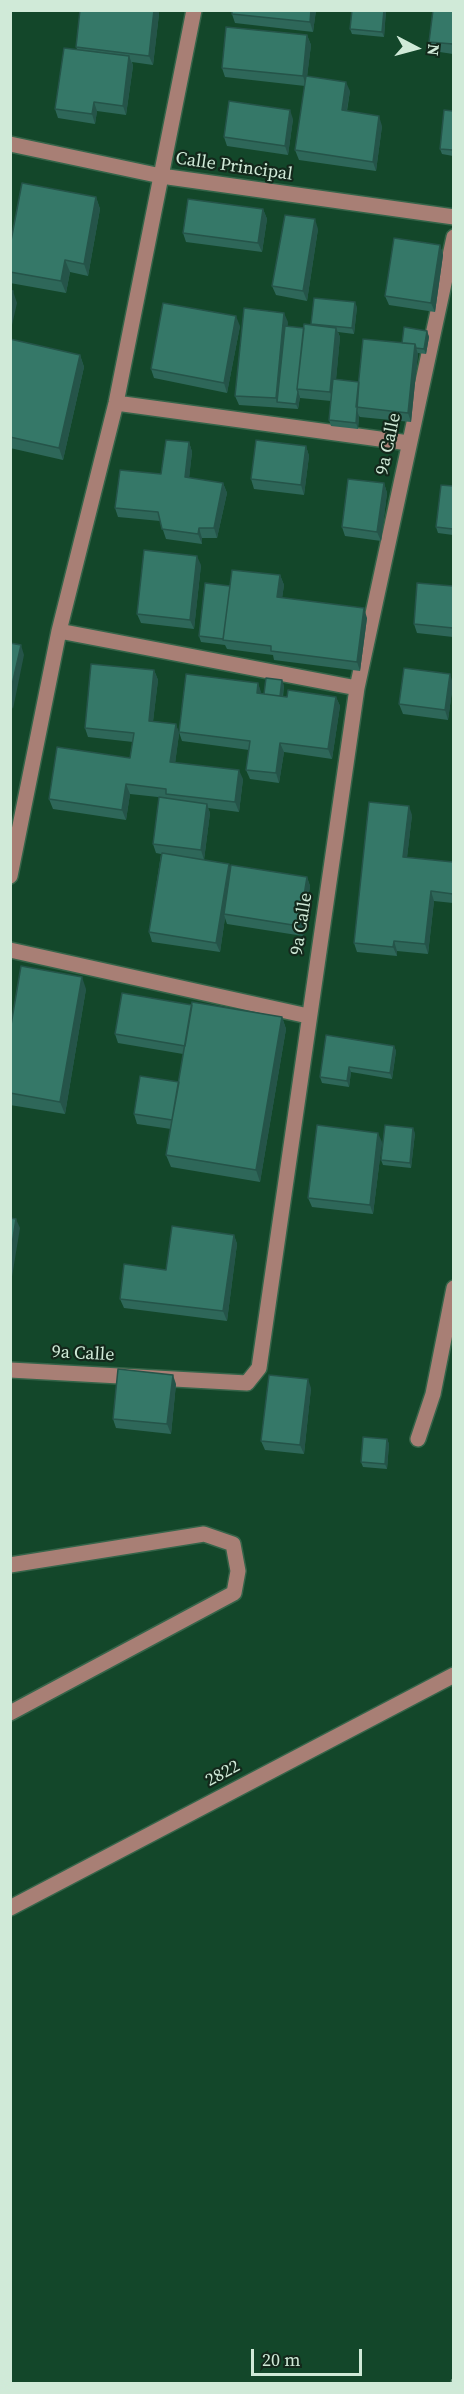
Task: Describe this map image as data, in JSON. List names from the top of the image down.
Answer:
{
  "streets": {
    "street": ["Calle Principal", "9a Calle", "2822"]
  },
  "scale_bar": "20 m",
  "north": "right"
}
